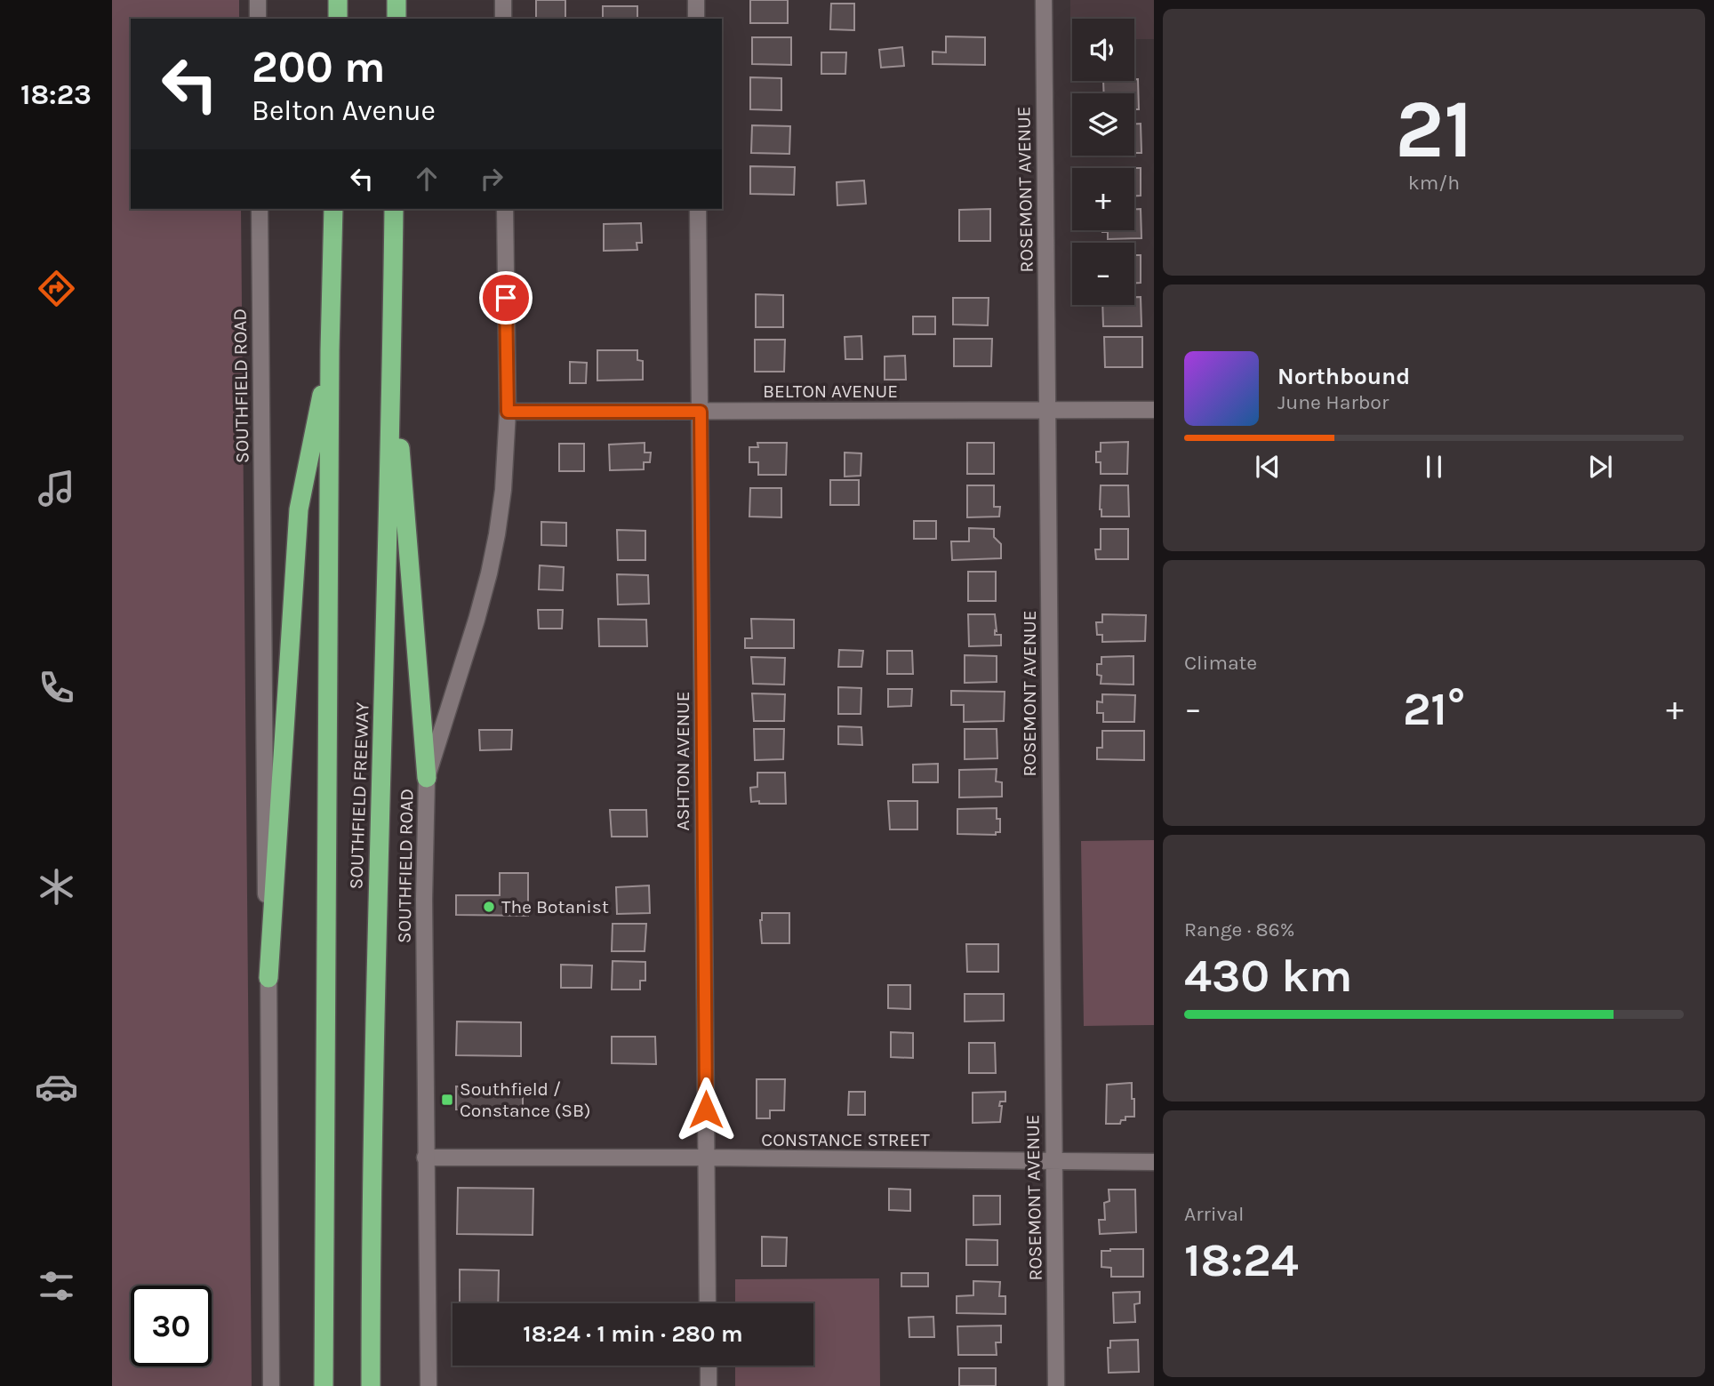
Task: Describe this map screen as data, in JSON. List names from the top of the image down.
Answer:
{
  "streets": {
    "highway": ["SOUTHFIELD FREEWAY"],
    "street": [
      "ROSEMONT AVENUE",
      "SOUTHFIELD ROAD",
      "BELTON AVENUE",
      "ASHTON AVENUE",
      "CONSTANCE STREET"
    ]
  },
  "crossings": [
    ["ROSEMONT AVENUE", "BELTON AVENUE"],
    ["ROSEMONT AVENUE", "CONSTANCE STREET"],
    ["SOUTHFIELD ROAD", "BELTON AVENUE"],
    ["SOUTHFIELD ROAD", "CONSTANCE STREET"],
    ["BELTON AVENUE", "ASHTON AVENUE"],
    ["ASHTON AVENUE", "CONSTANCE STREET"]
  ],
  "places": {
    "other": ["The Botanist"],
    "transit": ["Southfield / Constance (SB)"]
  },
  "page": {
    "tabs": "18:23",
    "tile": [
      ["21", "km/h"],
      "Climate",
      ["Range · 86%", "430 km"],
      ["Arrival", "18:24"]
    ],
    "map_buttons": ["+", "−"],
    "turn": ["200 m", "Belton Avenue"],
    "song": ["Northbound", "June Harbor"],
    "heat": ["−", "21°", "+"],
    "limit": "30",
    "trip": "18:24 · 1 min · 280 m"
  }
}
